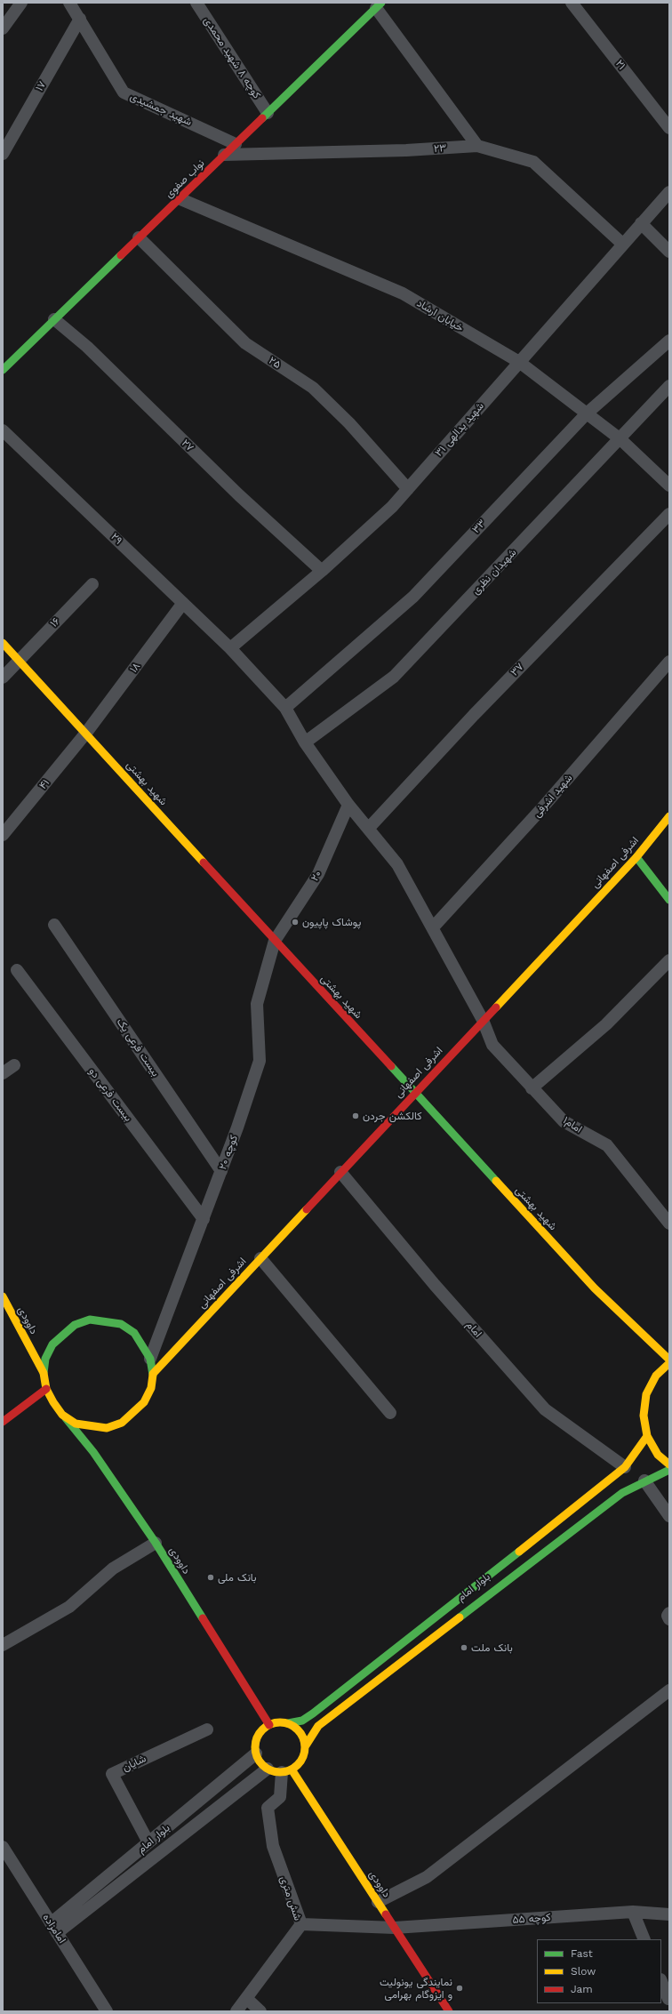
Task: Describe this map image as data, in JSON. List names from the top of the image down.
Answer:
{
  "streets": {
    "main road": [
      "نواب صفوی",
      "شهید بهشتی",
      "اشرفی اصفهانی",
      "داوودی",
      "بلوار امام"
    ],
    "street": [
      "کوچه ۸ شهید محمدی",
      "۲۱",
      "۱۷",
      "شهید جمشیدی",
      "۲۳",
      "خیابان ارشاد",
      "۲۵",
      "۳۱ شهید یدالهی",
      "۲۷",
      "۳۳",
      "۲۹",
      "شهیدان نظری",
      "۱۶",
      "۱۸",
      "۳۷",
      "۴۱",
      "شهید اشرفی",
      "۲۰",
      "بیست فرعی یک",
      "بیست فرعی دو",
      "امام۱",
      "کوچه ۲۰",
      "امام",
      "شایان",
      "شش متری",
      "کوچه ۵۵",
      "امامزاده"
    ]
  },
  "crossings": [
    ["کوچه ۸ شهید محمدی", "نواب صفوی"],
    ["۱۷", "شهید جمشیدی"],
    ["شهید جمشیدی", "نواب صفوی"],
    ["۲۳", "نواب صفوی"],
    ["۲۳", "۳۱ شهید یدالهی"],
    ["نواب صفوی", "خیابان ارشاد"],
    ["نواب صفوی", "۲۵"],
    ["نواب صفوی", "۲۷"],
    ["خیابان ارشاد", "۳۱ شهید یدالهی"],
    ["خیابان ارشاد", "۳۳"],
    ["خیابان ارشاد", "شهیدان نظری"],
    ["۲۵", "۳۱ شهید یدالهی"],
    ["۳۱ شهید یدالهی", "۲۷"],
    ["۳۱ شهید یدالهی", "۲۹"],
    ["۳۳", "۲۹"],
    ["۲۹", "شهیدان نظری"],
    ["۲۹", "۱۸"],
    ["۲۹", "۳۷"],
    ["۲۹", "۲۰"],
    ["۲۹", "امام۱"],
    ["۱۶", "شهید بهشتی"],
    ["۱۸", "شهید بهشتی"],
    ["۱۸", "۴۱"],
    ["۳۷", "امام۱"],
    ["شهید بهشتی", "۴۱"],
    ["شهید بهشتی", "اشرفی اصفهانی"],
    ["شهید بهشتی", "۲۰"],
    ["شهید بهشتی", "کوچه ۲۰"],
    ["شهید اشرفی", "امام۱"],
    ["اشرفی اصفهانی", "امام۱"],
    ["اشرفی اصفهانی", "کوچه ۲۰"],
    ["اشرفی اصفهانی", "داوودی"],
    ["اشرفی اصفهانی", "امام"],
    ["۲۰", "کوچه ۲۰"],
    ["بیست فرعی یک", "کوچه ۲۰"],
    ["بیست فرعی دو", "کوچه ۲۰"],
    ["کوچه ۲۰", "داوودی"],
    ["داوودی", "بلوار امام"],
    ["داوودی", "شش متری"],
    ["داوودی", "کوچه ۵۵"],
    ["امام", "بلوار امام"],
    ["بلوار امام", "شایان"],
    ["بلوار امام", "شش متری"],
    ["بلوار امام", "امامزاده"],
    ["شش متری", "کوچه ۵۵"]
  ],
  "places": [
    "پوشاک پاپیون",
    "کالکشن جردن",
    "بانک ملی",
    "بانک ملت",
    "نمایندگی یونولیت و ایزوگام بهرامی"
  ],
  "legend": ["Fast", "Slow", "Jam"]
}
